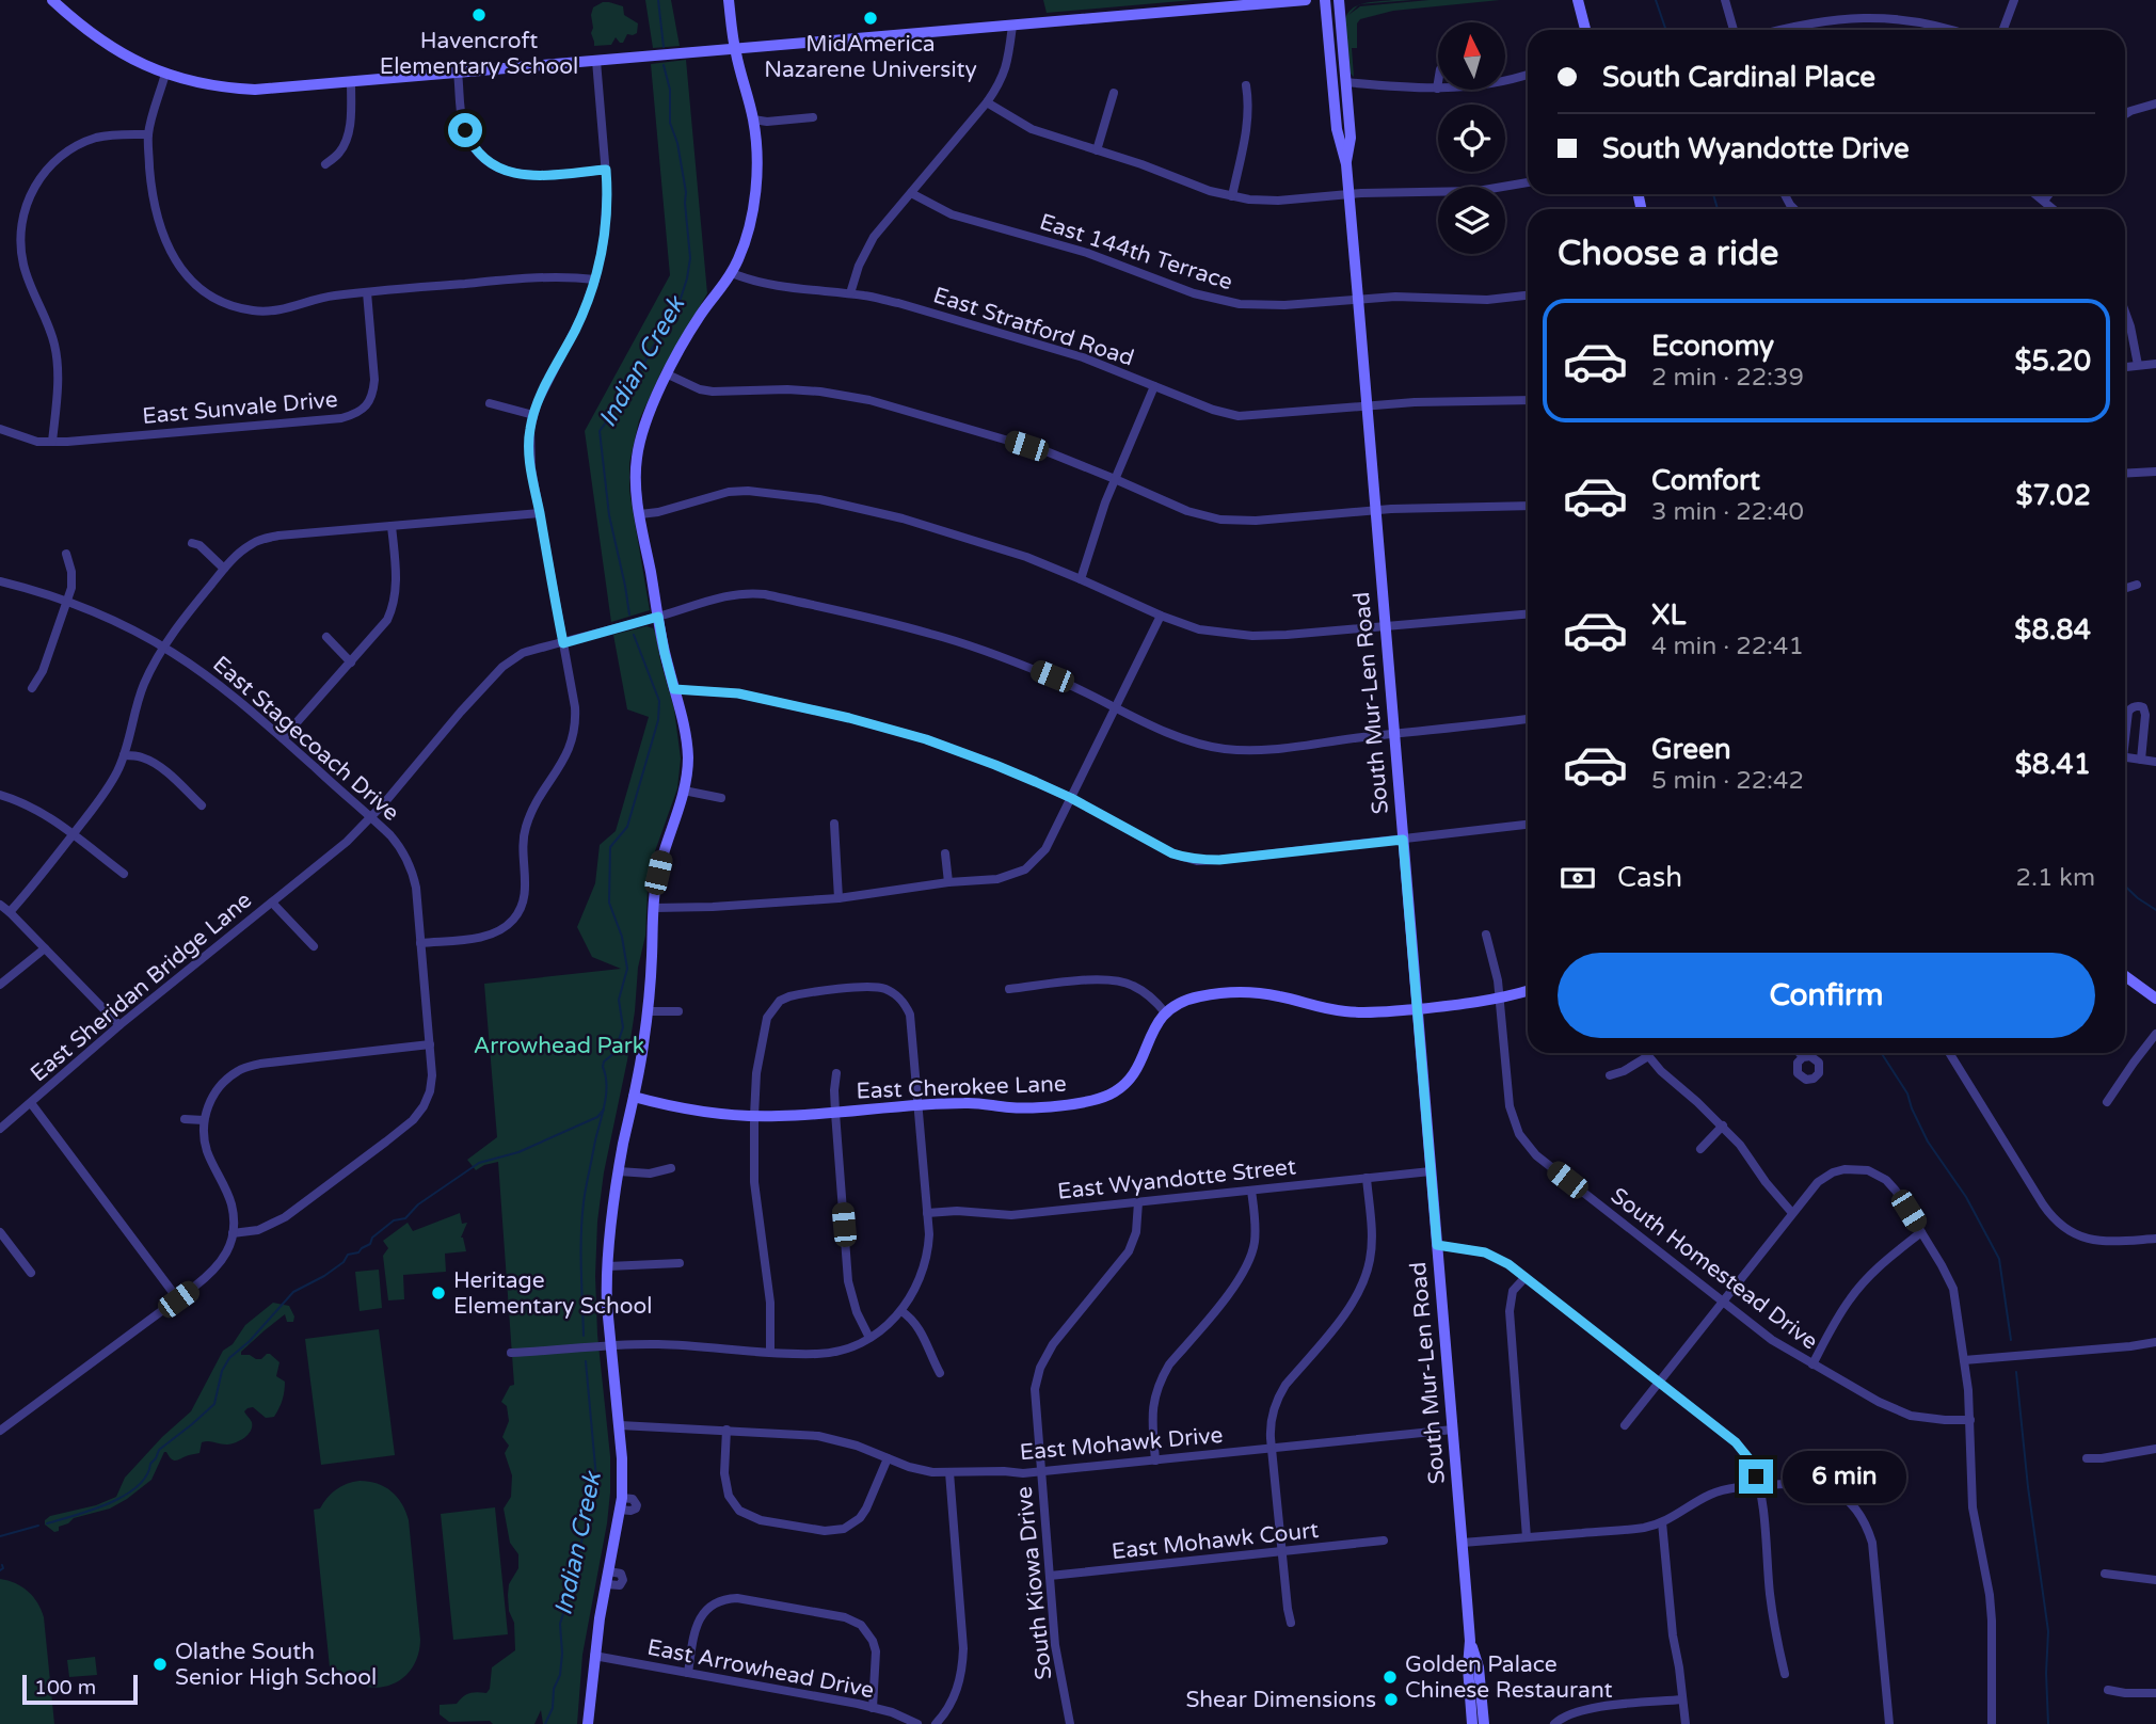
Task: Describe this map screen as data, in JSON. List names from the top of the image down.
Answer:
{
  "streets": {
    "street": [
      "East 144th Terrace",
      "East Stratford Road",
      "East Sunvale Drive",
      "South Mur-Len Road",
      "East Stagecoach Drive",
      "East Sheridan Bridge Lane",
      "East Cherokee Lane",
      "East Wyandotte Street",
      "South Homestead Drive",
      "East Mohawk Drive",
      "East Mohawk Court",
      "South Kiowa Drive",
      "East Arrowhead Drive"
    ]
  },
  "crossings": [
    ["East 144th Terrace", "South Mur-Len Road"],
    ["East Stratford Road", "South Mur-Len Road"],
    ["South Mur-Len Road", "East Sheridan Bridge Lane"],
    ["South Mur-Len Road", "East Wyandotte Street"],
    ["South Mur-Len Road", "East Mohawk Drive"],
    ["East Stagecoach Drive", "East Sheridan Bridge Lane"],
    ["East Wyandotte Street", "South Kiowa Drive"],
    ["East Mohawk Drive", "South Kiowa Drive"],
    ["East Mohawk Court", "South Kiowa Drive"]
  ],
  "water": ["Indian Creek"],
  "parks": ["Arrowhead Park"],
  "places": [
    "Havencroft Elementary School",
    "MidAmerica Nazarene University",
    "Heritage Elementary School",
    "Olathe South Senior High School",
    "Golden Palace Chinese Restaurant",
    "Shear Dimensions"
  ],
  "scale_bar": "100 m",
  "north": "top",
  "page": {
    "banner": ["South Cardinal Place", "South Wyandotte Drive"],
    "heading": "Choose a ride",
    "list": [
      {
        "name": "Economy",
        "note": "2 min · 22:39",
        "value": "$5.20"
      },
      {
        "name": "Comfort",
        "note": "3 min · 22:40",
        "value": "$7.02"
      },
      {
        "name": "XL",
        "note": "4 min · 22:41",
        "value": "$8.84"
      },
      {
        "name": "Green",
        "note": "5 min · 22:42",
        "value": "$8.41"
      }
    ],
    "pay": ["Cash", "2.1 km"],
    "buttons": "Confirm",
    "bubble": "6 min",
    "scale": "100 m"
  }
}
